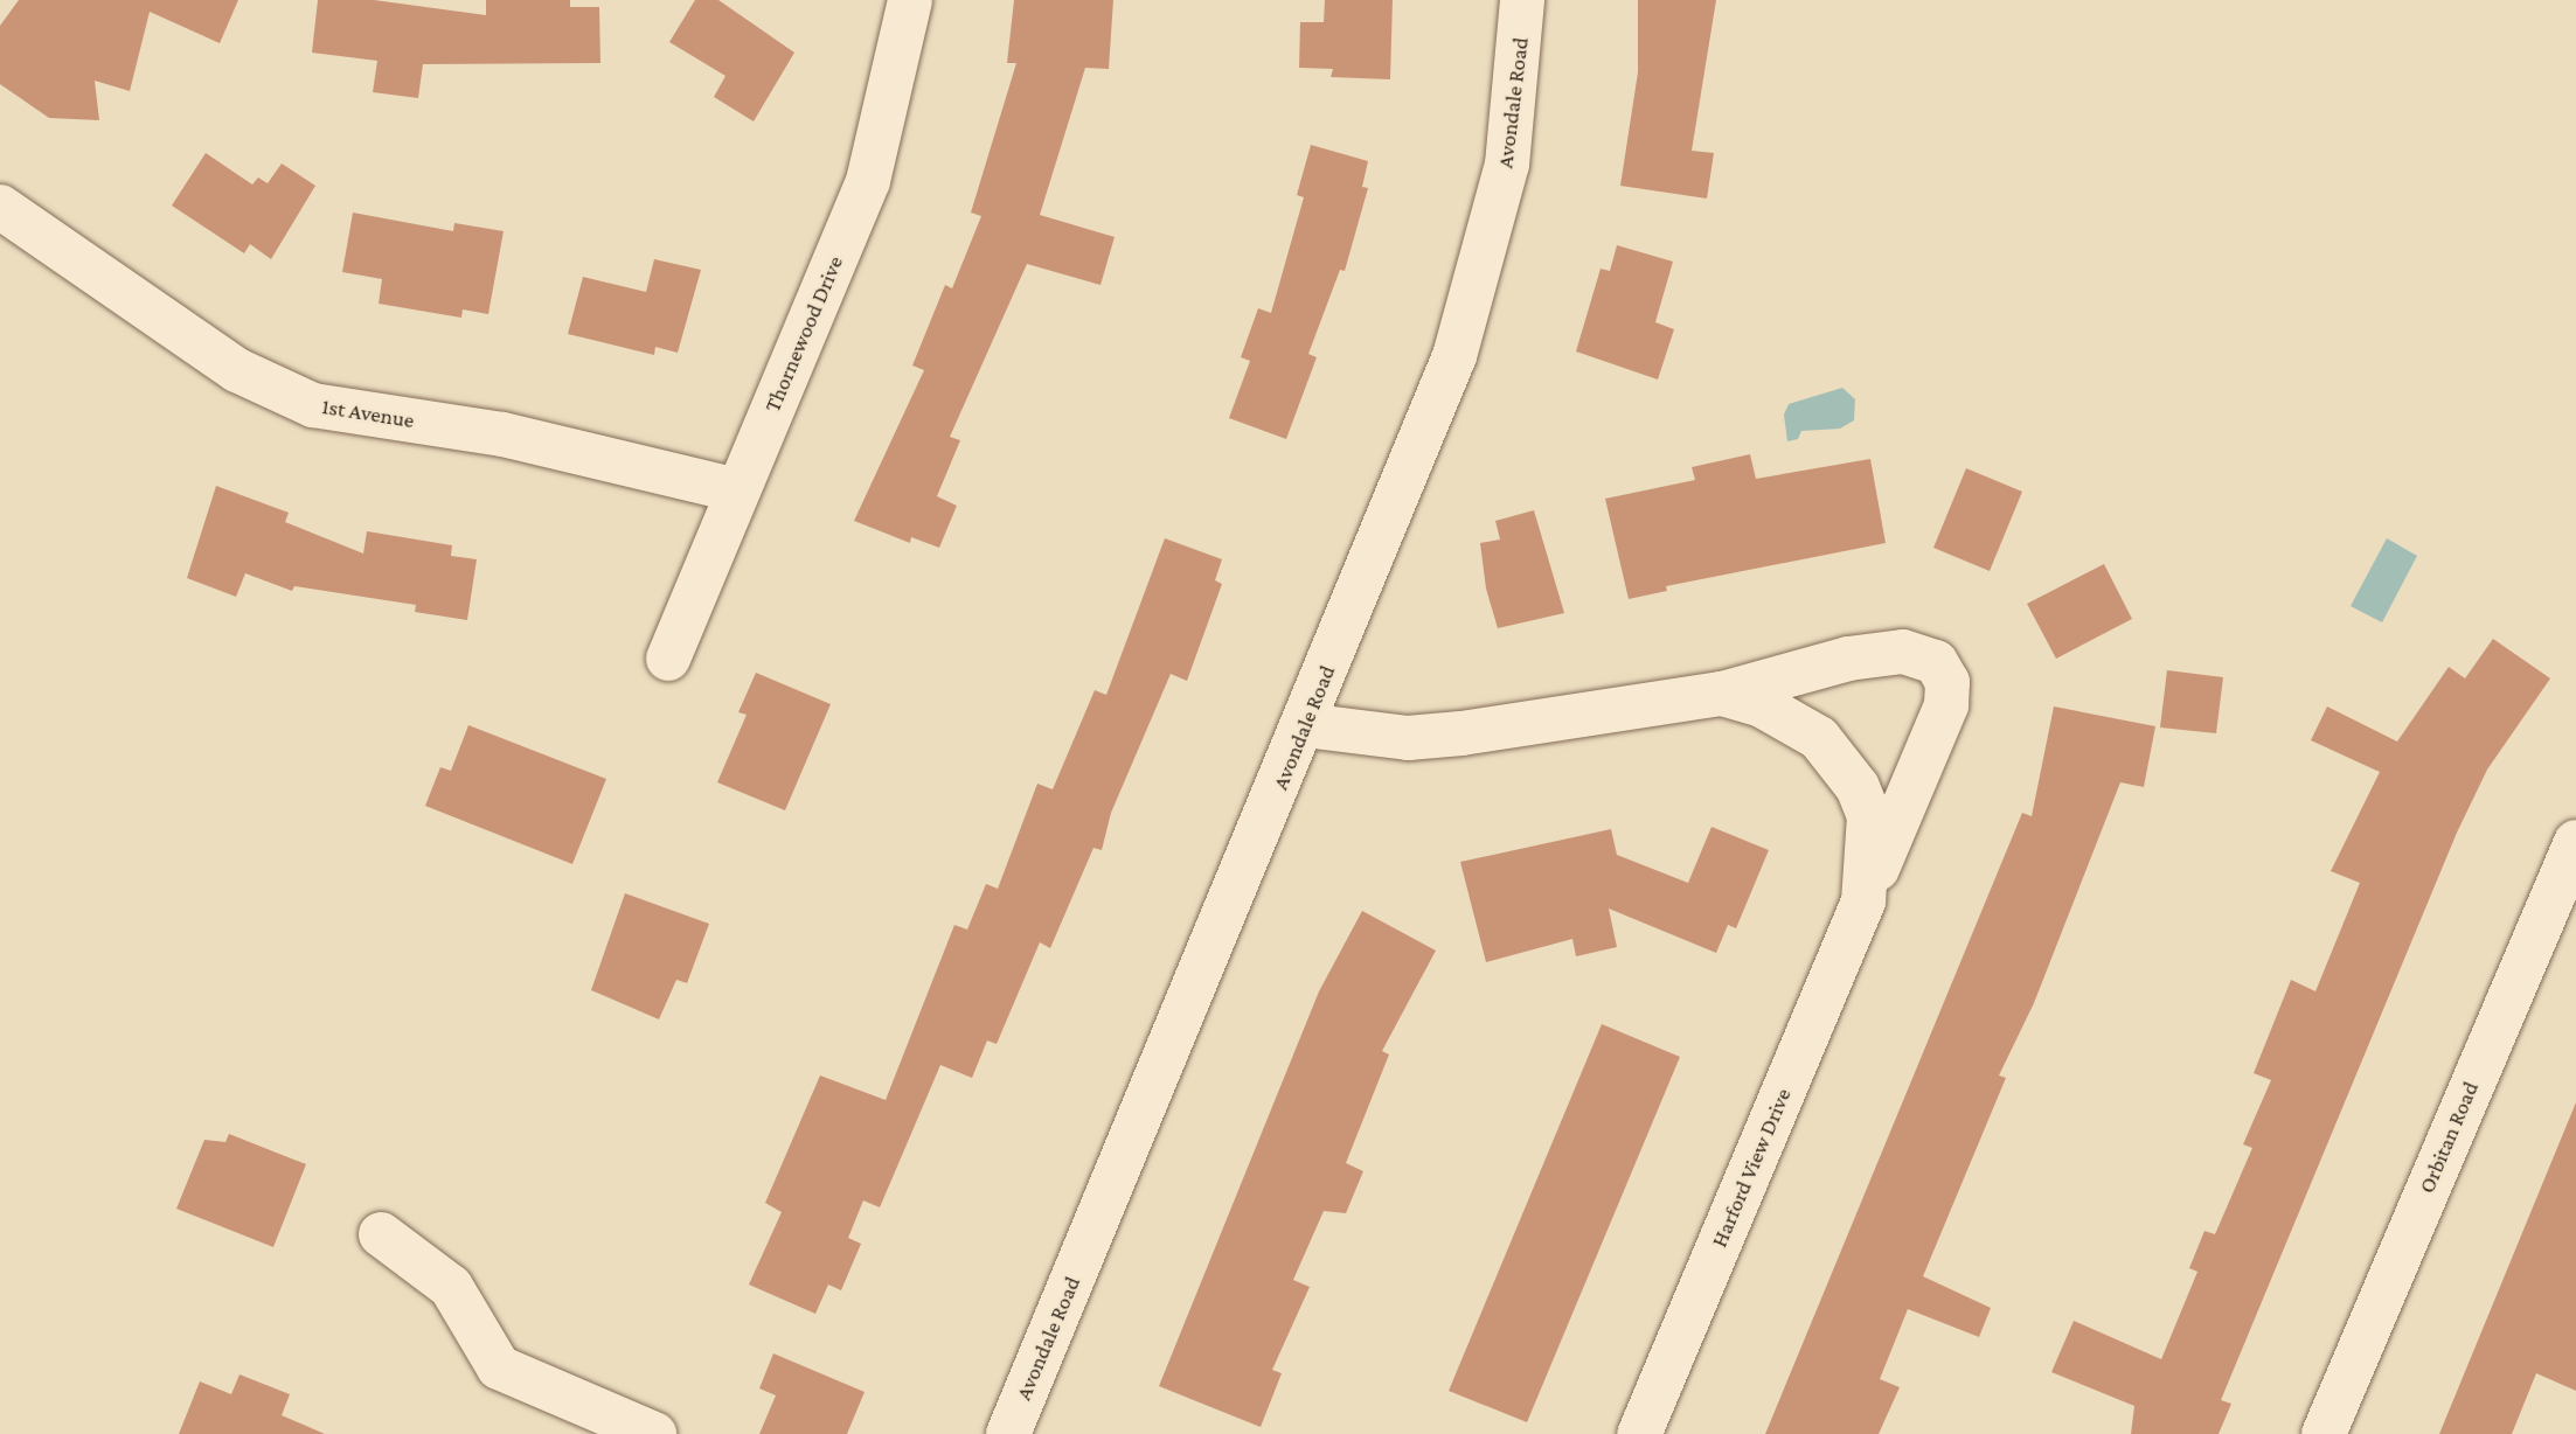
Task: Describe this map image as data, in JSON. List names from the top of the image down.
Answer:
{
  "streets": {
    "street": [
      "Avondale Road",
      "Thornewood Drive",
      "1st Avenue",
      "Orbitan Road",
      "Harford View Drive"
    ]
  },
  "crossings": [
    ["Avondale Road", "Harford View Drive"],
    ["Thornewood Drive", "1st Avenue"]
  ]
}
